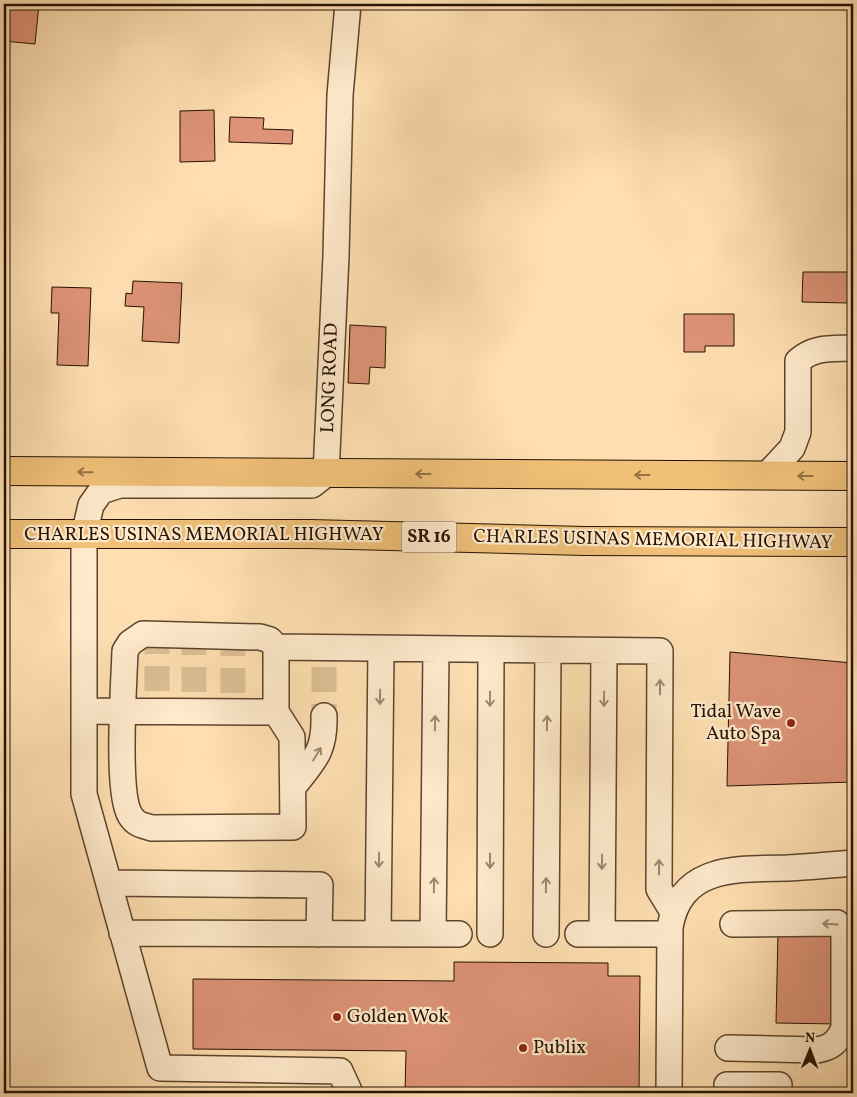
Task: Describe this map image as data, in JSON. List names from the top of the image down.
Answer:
{
  "streets": {
    "highway": ["CHARLES USINAS MEMORIAL HIGHWAY", "SR 16"],
    "street": ["LONG ROAD"]
  },
  "places": ["Tidal Wave Auto Spa", "Golden Wok", "Publix"],
  "north": "top"
}
